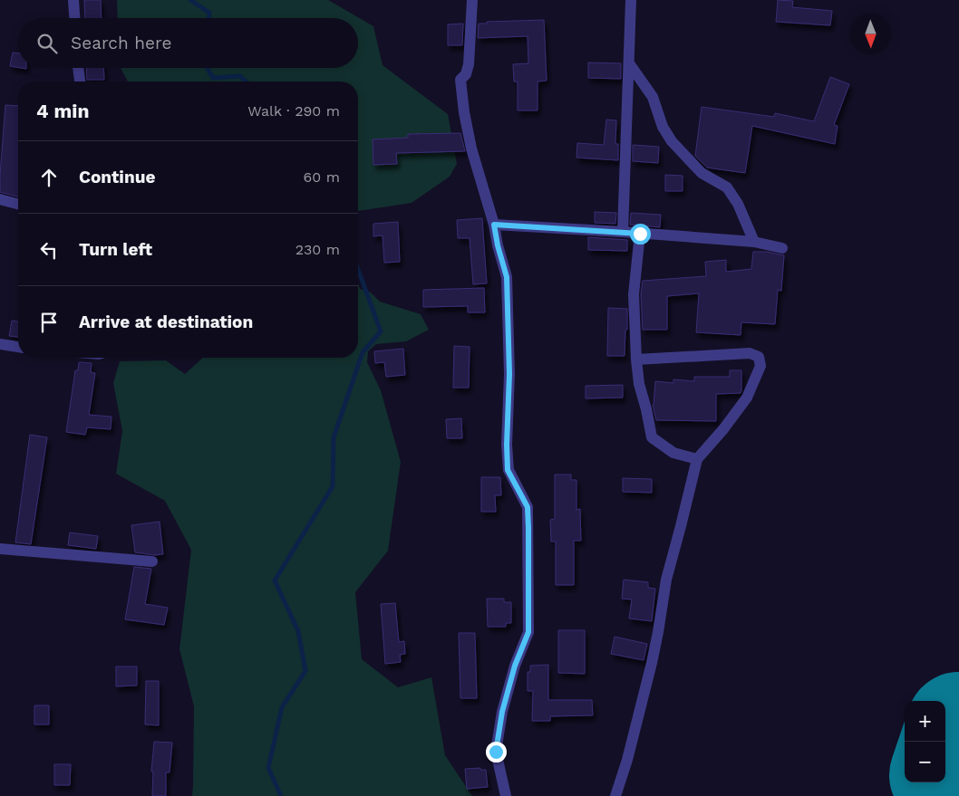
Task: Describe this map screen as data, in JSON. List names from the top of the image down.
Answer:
{
  "north": "bottom",
  "page": {
    "search": "Search here",
    "heading": ["4 min", "Walk · 290 m"],
    "list": [
      ["Continue", "60 m"],
      ["Turn left", "230 m"],
      "Arrive at destination"
    ],
    "map_buttons": ["+", "−"]
  }
}
